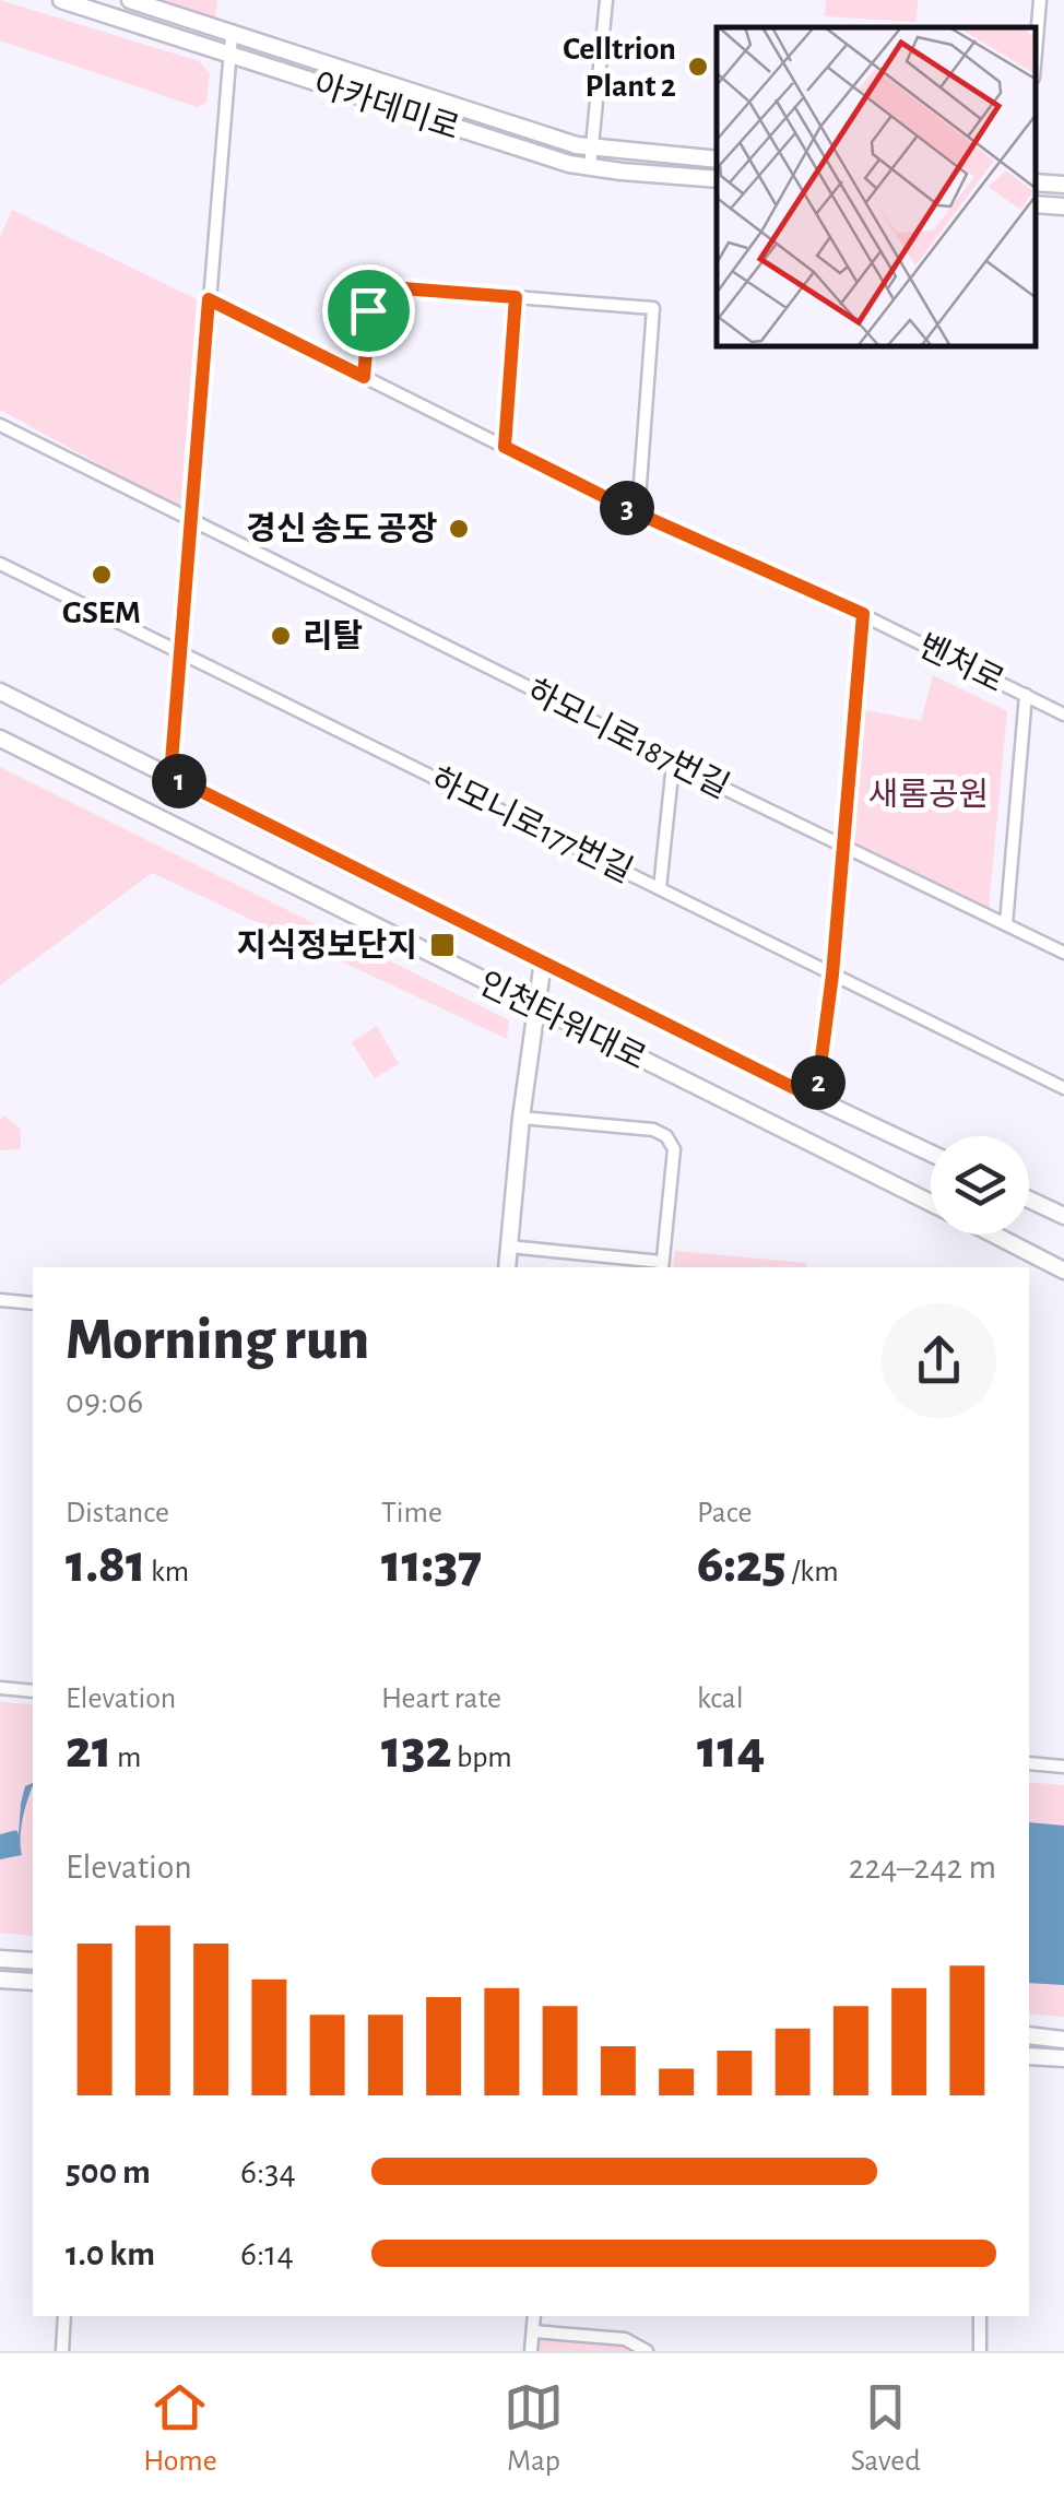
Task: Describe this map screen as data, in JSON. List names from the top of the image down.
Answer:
{
  "streets": {
    "main road": ["아카데미로", "인천타워대로"],
    "street": ["벤처로", "하모니로187번길", "하모니로177번길"]
  },
  "parks": ["새롬공원"],
  "places": {
    "other": [
      "Celltrion Plant 2",
      "경신 송도 공장",
      "GSEM",
      "리탈"
    ],
    "transit": ["지식정보단지"]
  },
  "page": {
    "pins": ["3", "1", "2"],
    "heading": ["Morning run", "09:06"],
    "stats": [
      ["Distance", "1.81 km"],
      ["Time", "11:37"],
      ["Pace", "6:25 /km"],
      ["Elevation", "21 m"],
      ["Heart rate", "132 bpm"],
      ["kcal", "114"]
    ],
    "chart": ["Elevation", "224–242 m"],
    "list": [
      {
        "name": "500 m",
        "note": "6:34"
      },
      {
        "name": "1.0 km",
        "note": "6:14"
      }
    ],
    "tabs": ["Home", "Map", "Saved"]
  }
}
